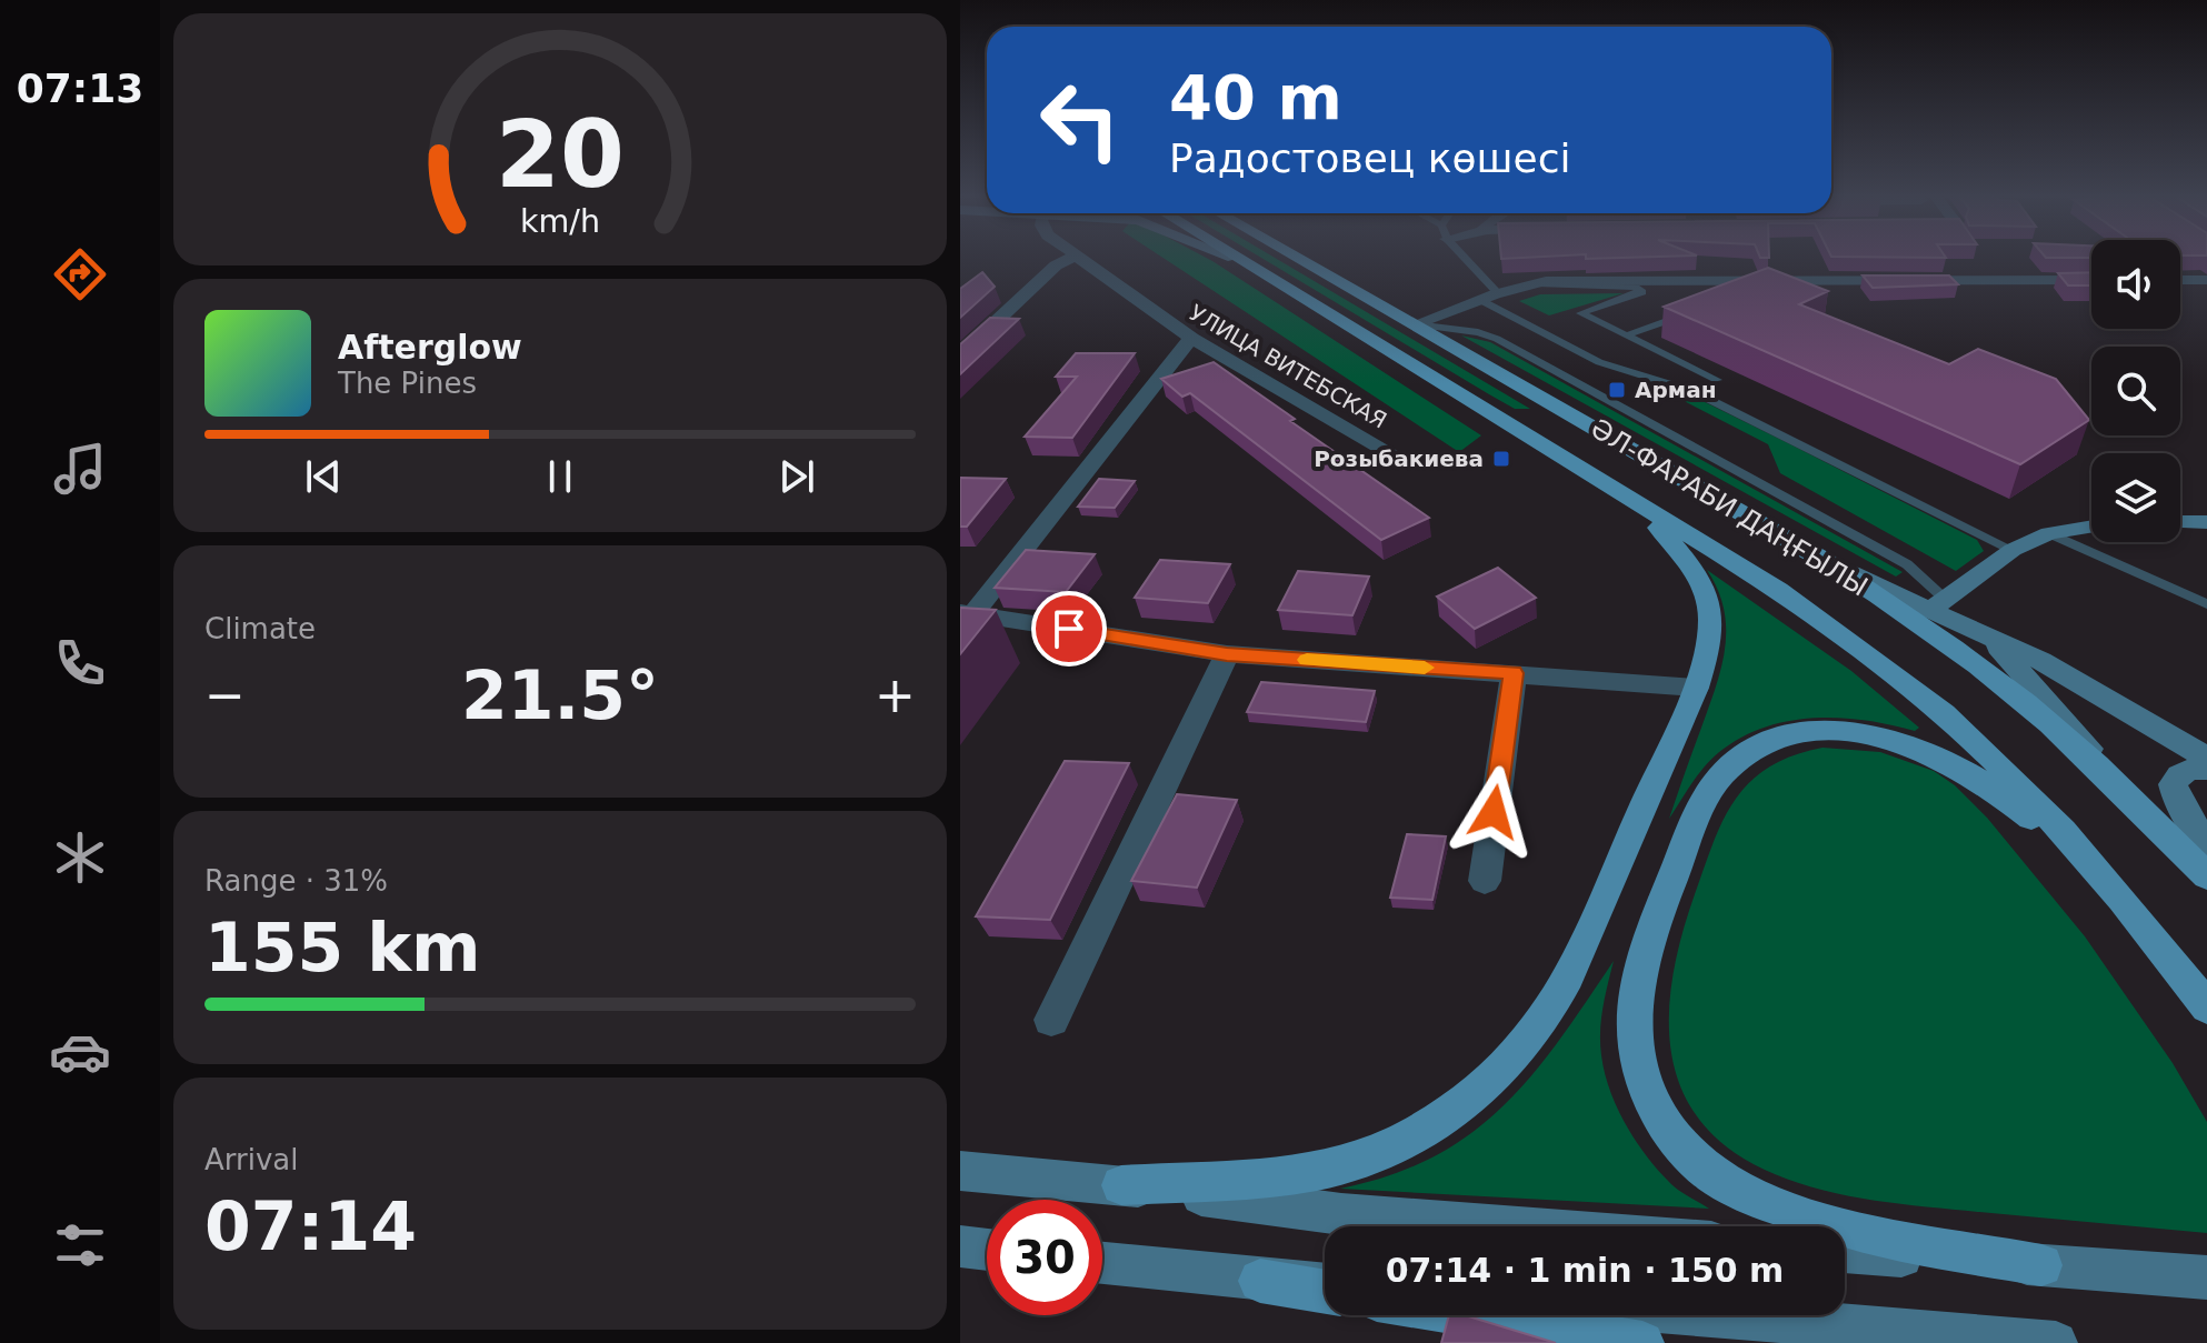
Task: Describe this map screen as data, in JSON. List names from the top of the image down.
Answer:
{
  "streets": {
    "main road": ["ӘЛ-ФАРАБИ ДАҢҒЫЛЫ"],
    "street": ["УЛИЦА ВИТЕБСКАЯ"]
  },
  "places": {
    "transit": ["Арман", "Розыбакиева"]
  },
  "page": {
    "tabs": "07:13",
    "turn": ["40 m", "Радостовец көшесі"],
    "song": ["Afterglow", "The Pines"],
    "tile": [
      "Climate",
      ["Range · 31%", "155 km"],
      ["Arrival", "07:14"]
    ],
    "heat": ["−", "21.5°", "+"],
    "limit": "30",
    "trip": "07:14 · 1 min · 150 m",
    "gauge": ["20", "km/h"]
  }
}
